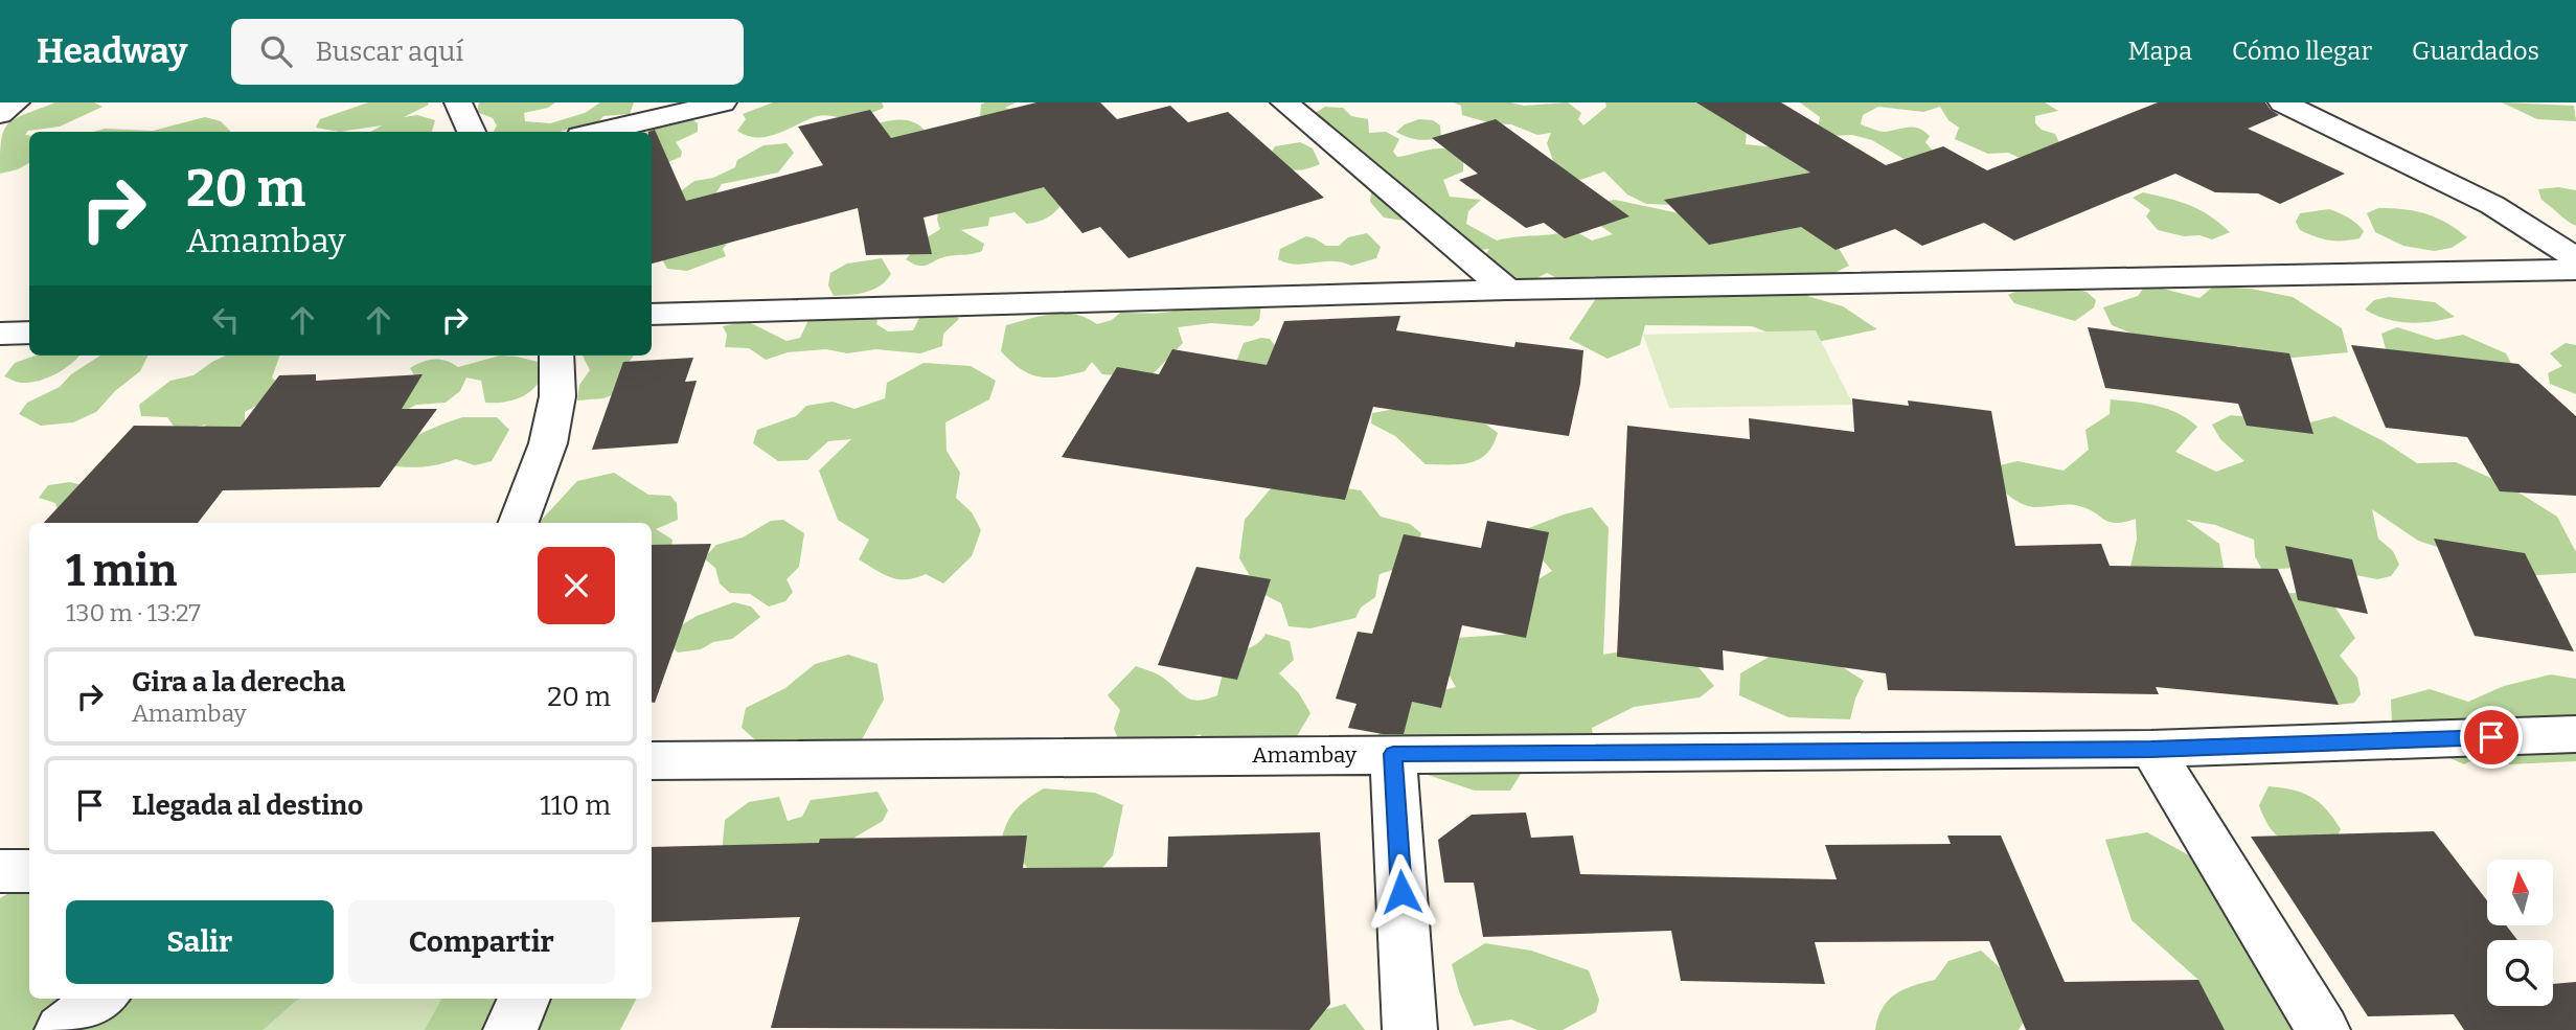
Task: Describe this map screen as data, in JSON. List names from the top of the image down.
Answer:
{
  "streets": {
    "street": ["Amambay"]
  },
  "north": "top",
  "page": {
    "header": "Headway",
    "search": "Buscar aquí",
    "nav": ["Mapa", "Cómo llegar", "Guardados"],
    "turn": ["20 m", "Amambay"],
    "heading": ["1 min", "130 m · 13:27"],
    "list": [
      {
        "name": "Gira a la derecha",
        "note": "Amambay",
        "value": "20 m"
      },
      {
        "name": "Llegada al destino",
        "value": "110 m"
      }
    ],
    "buttons": ["Salir", "Compartir"]
  }
}
